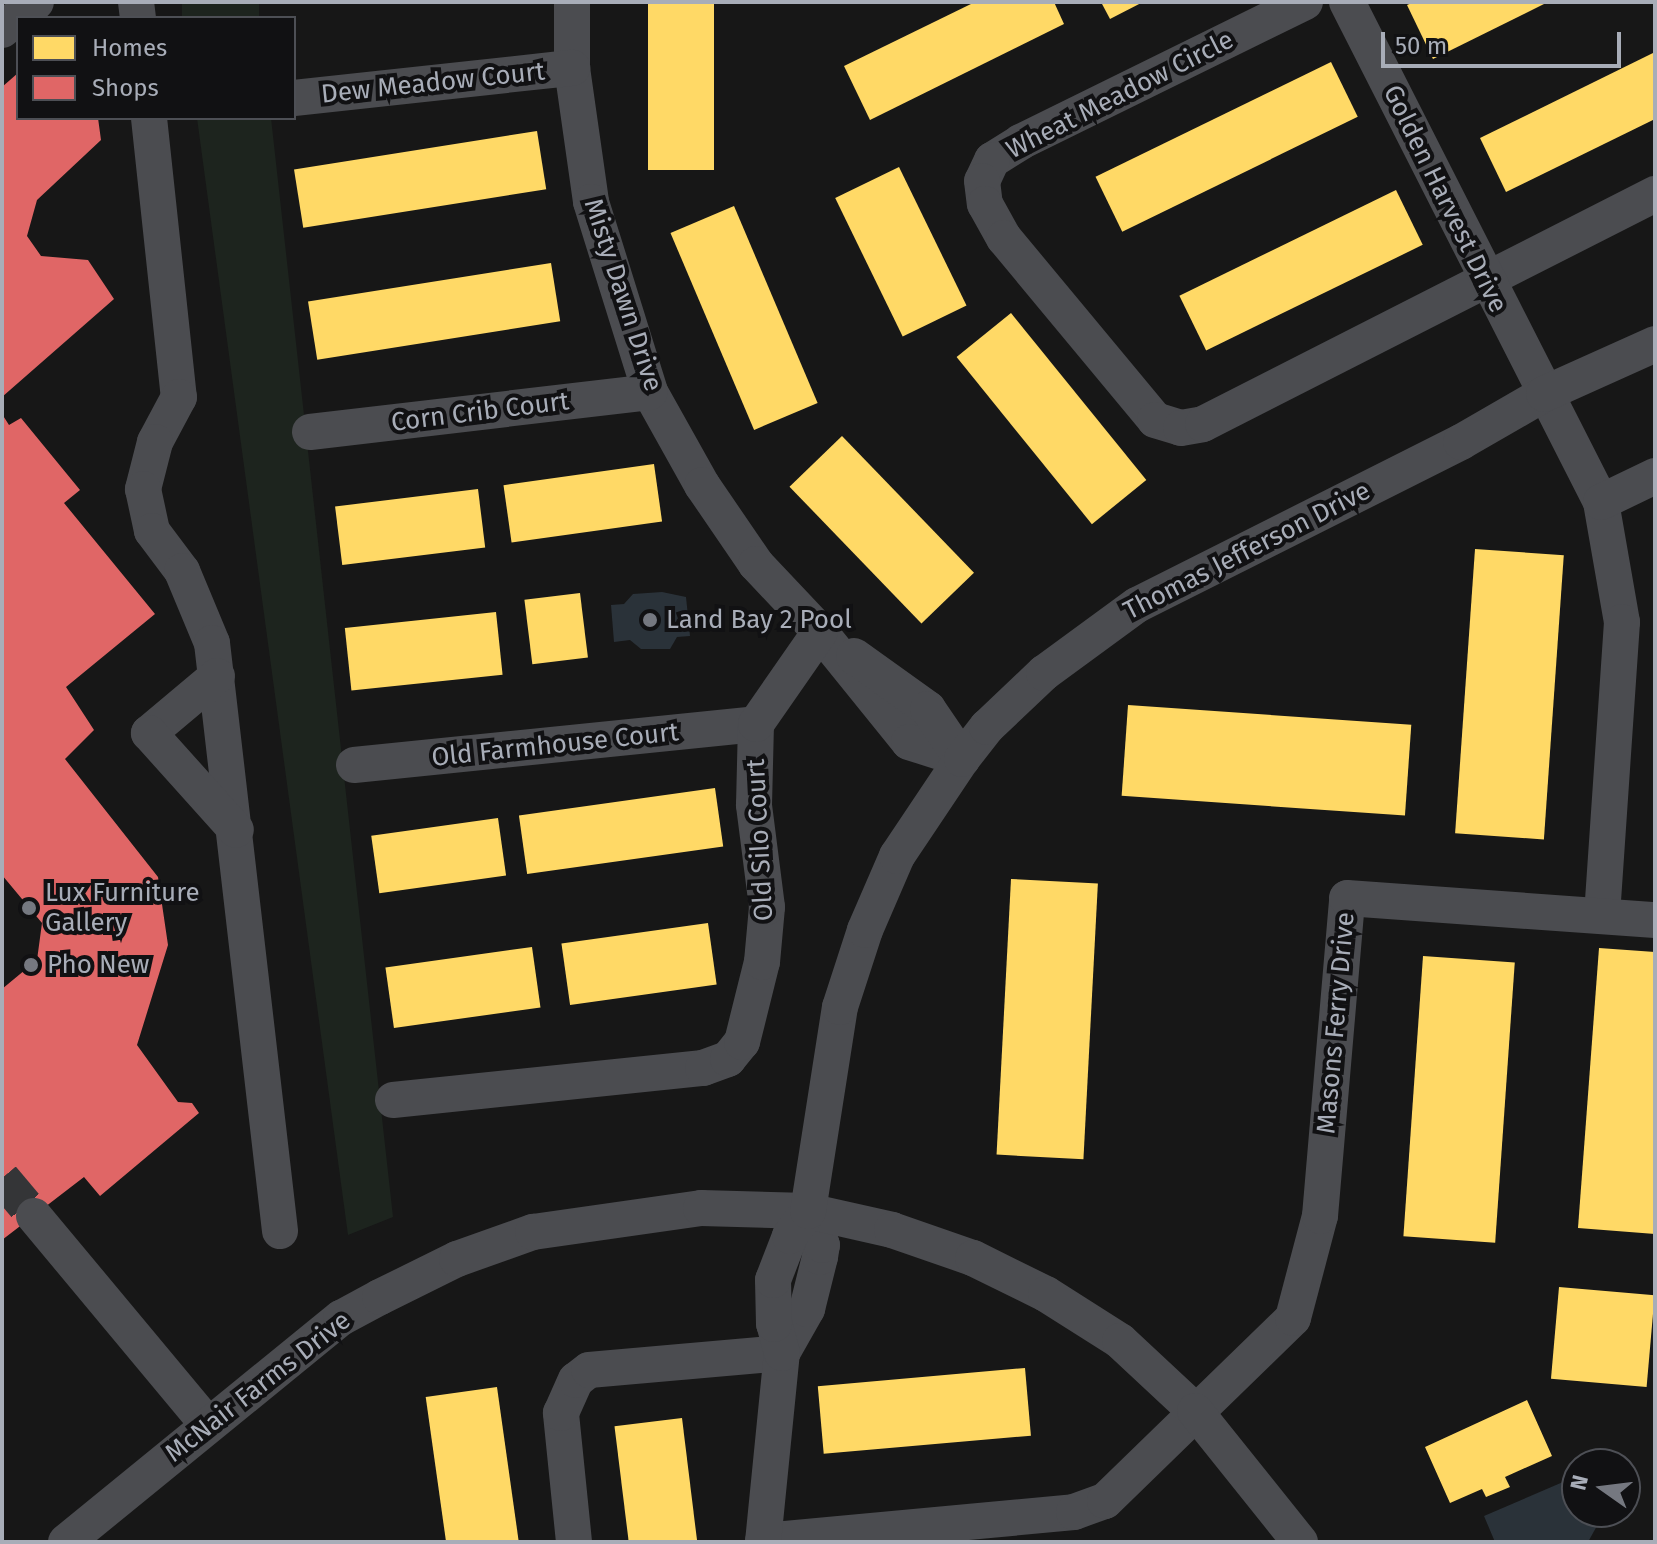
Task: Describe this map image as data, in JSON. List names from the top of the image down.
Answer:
{
  "streets": {
    "street": [
      "Dew Meadow Court",
      "Wheat Meadow Circle",
      "Golden Harvest Drive",
      "Misty Dawn Drive",
      "Corn Crib Court",
      "Thomas Jefferson Drive",
      "Old Farmhouse Court",
      "Old Silo Court",
      "Masons Ferry Drive",
      "McNair Farms Drive"
    ]
  },
  "crossings": [
    ["Dew Meadow Court", "Misty Dawn Drive"],
    ["Wheat Meadow Circle", "Golden Harvest Drive"],
    ["Golden Harvest Drive", "Thomas Jefferson Drive"],
    ["Golden Harvest Drive", "Masons Ferry Drive"],
    ["Misty Dawn Drive", "Corn Crib Court"],
    ["Misty Dawn Drive", "Thomas Jefferson Drive"],
    ["Misty Dawn Drive", "Old Silo Court"],
    ["Thomas Jefferson Drive", "McNair Farms Drive"],
    ["Old Farmhouse Court", "Old Silo Court"],
    ["Masons Ferry Drive", "McNair Farms Drive"]
  ],
  "places": ["Land Bay 2 Pool", "Lux Furniture Gallery", "Pho New"],
  "legend": ["Homes", "Shops"],
  "scale_bar": "50 m",
  "north": "left"
}
